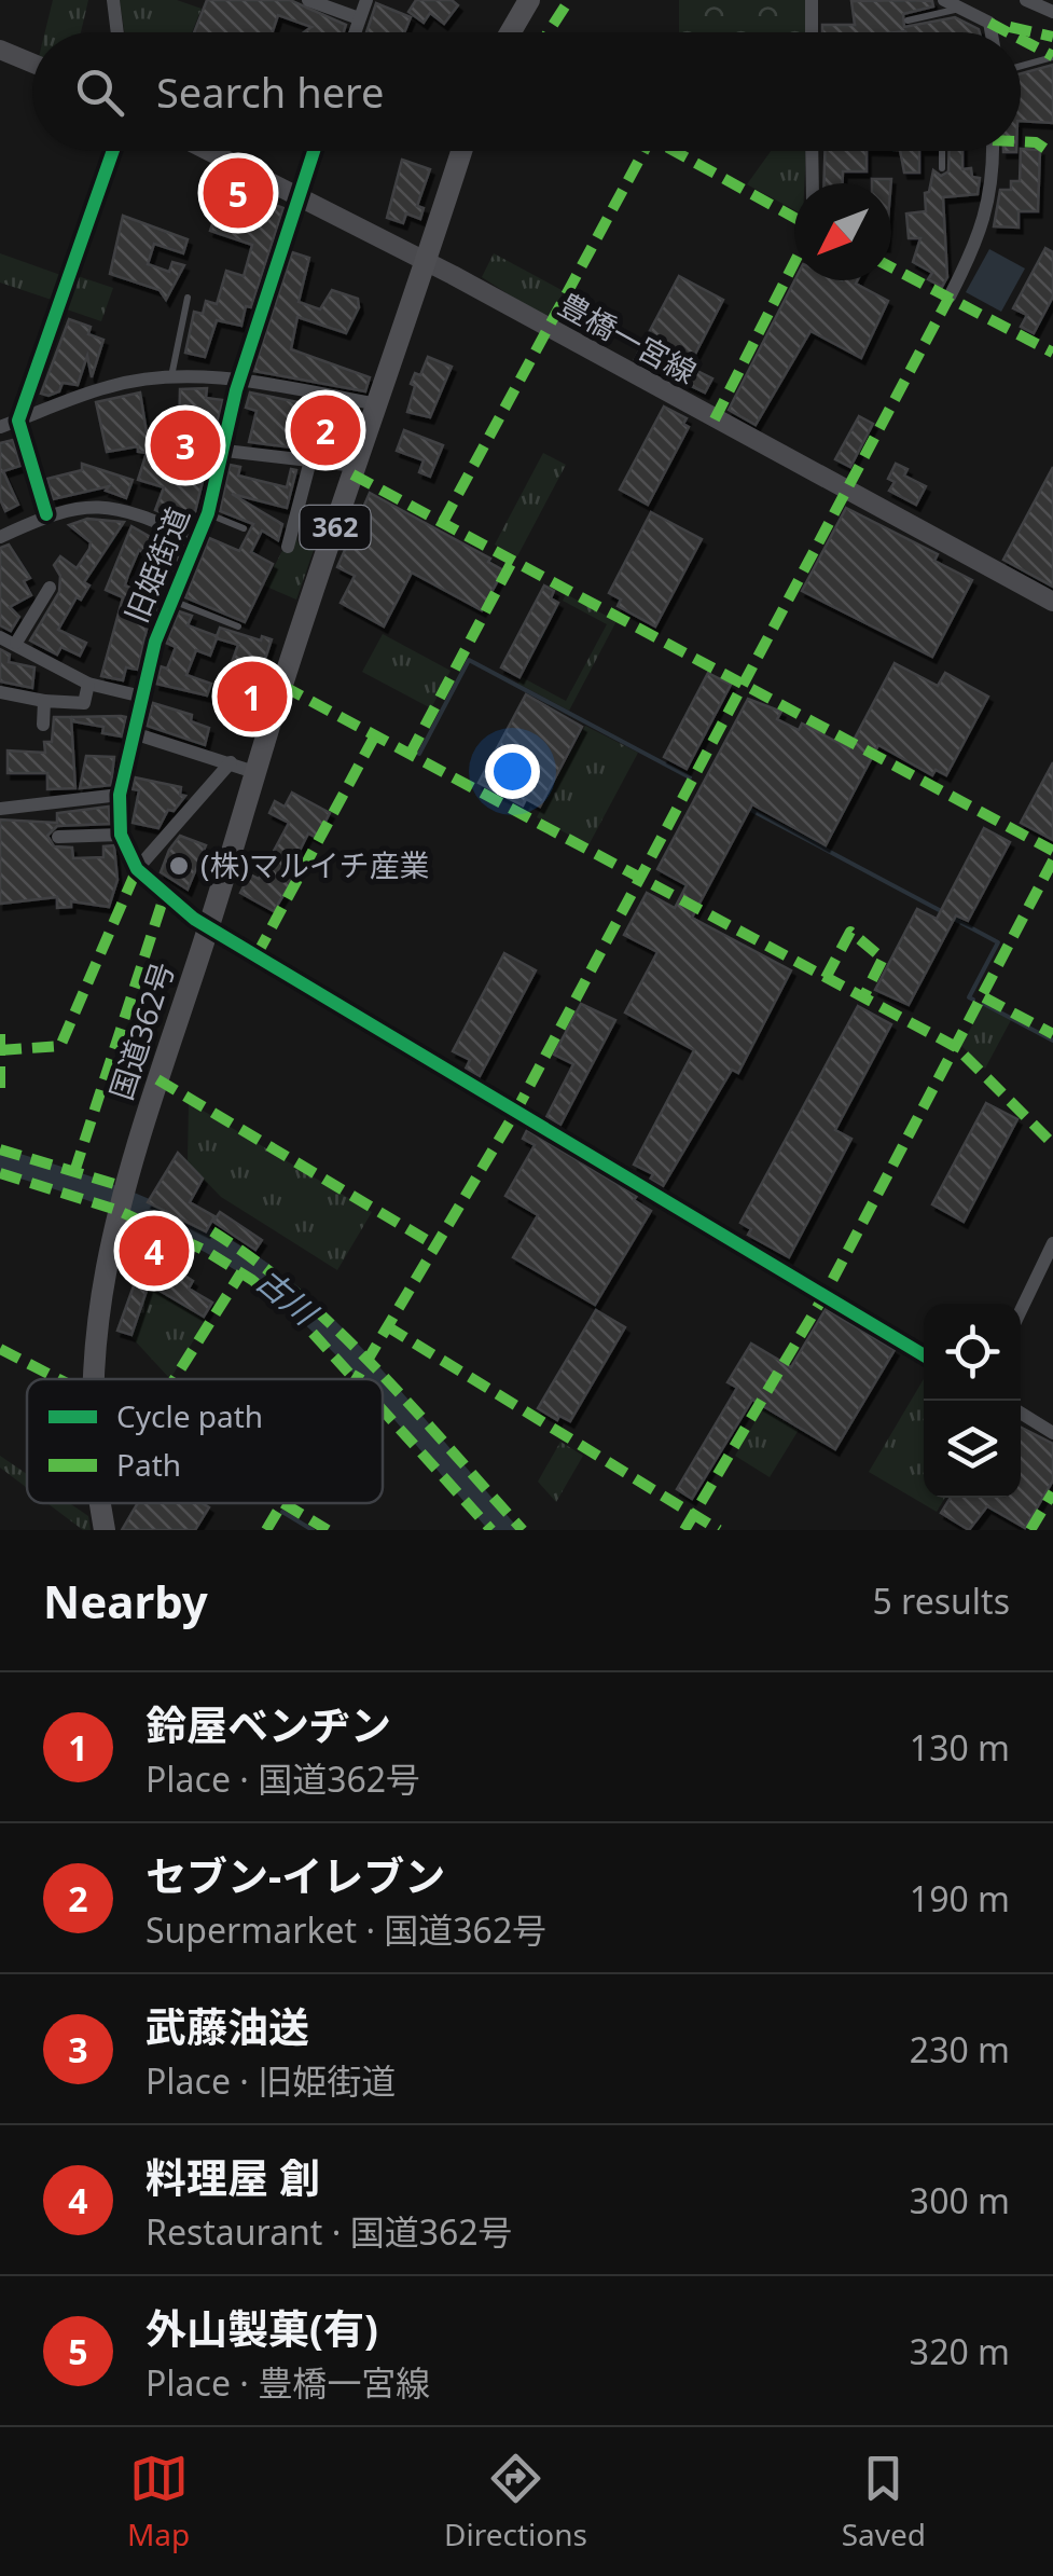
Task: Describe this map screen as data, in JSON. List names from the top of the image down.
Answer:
{
  "streets": {
    "highway": ["362", "国道362号"],
    "main road": ["豊橋一宮線"],
    "street": ["旧姫街道"]
  },
  "crossings": [
    ["豊橋一宮線", "旧姫街道"],
    ["豊橋一宮線", "国道362号"],
    ["旧姫街道", "国道362号"]
  ],
  "water": ["古川"],
  "places": ["(株)マルイチ産業"],
  "legend": ["Cycle path", "Path"],
  "north": "bottom left",
  "page": {
    "search": "Search here",
    "pins": [
      "5",
      "2",
      "3",
      "1",
      "4"
    ],
    "heading": ["Nearby", "5 results"],
    "list": [
      {
        "mark": "1",
        "name": "鈴屋ベンヂン",
        "note": "Place · 国道362号",
        "value": "130 m"
      },
      {
        "mark": "2",
        "name": "セブン-イレブン",
        "note": "Supermarket · 国道362号",
        "value": "190 m"
      },
      {
        "mark": "3",
        "name": "武藤油送",
        "note": "Place · 旧姫街道",
        "value": "230 m"
      },
      {
        "mark": "4",
        "name": "料理屋 創",
        "note": "Restaurant · 国道362号",
        "value": "300 m"
      },
      {
        "mark": "5",
        "name": "外山製菓(有)",
        "note": "Place · 豊橋一宮線",
        "value": "320 m"
      }
    ],
    "nav": ["Map", "Directions", "Saved"]
  }
}
